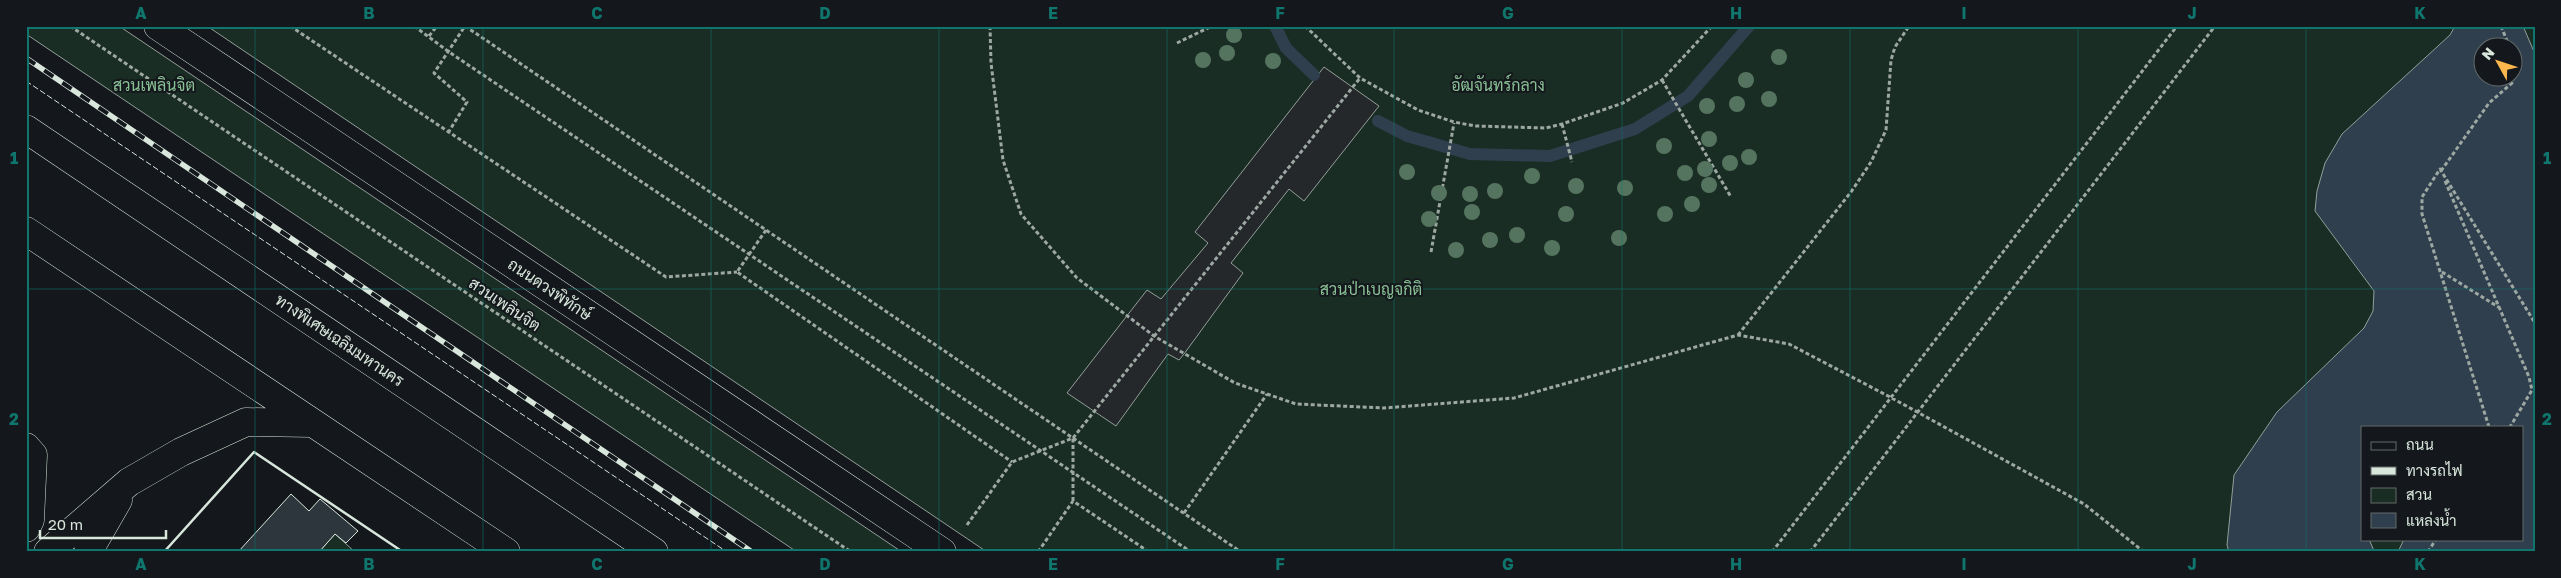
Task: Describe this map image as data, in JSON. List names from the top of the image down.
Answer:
{
  "streets": {
    "main road": ["ถนนดวงพิทักษ์", "ทางพิเศษเฉลิมมหานคร"],
    "path": ["สวนเพลินจิต"]
  },
  "parks": ["สวนเพลินจิต", "อัฒจันทร์กลาง", "สวนป่าเบญจกิติ"],
  "legend": [
    "ถนน",
    "ทางรถไฟ",
    "สวน",
    "แหล่งน้ำ"
  ],
  "scale_bar": "20 m",
  "north": "top left",
  "grid": {
    "columns": [
      "A",
      "B",
      "C",
      "D",
      "E",
      "F",
      "G",
      "H",
      "I",
      "J",
      "K"
    ],
    "rows": ["1", "2"]
  }
}
